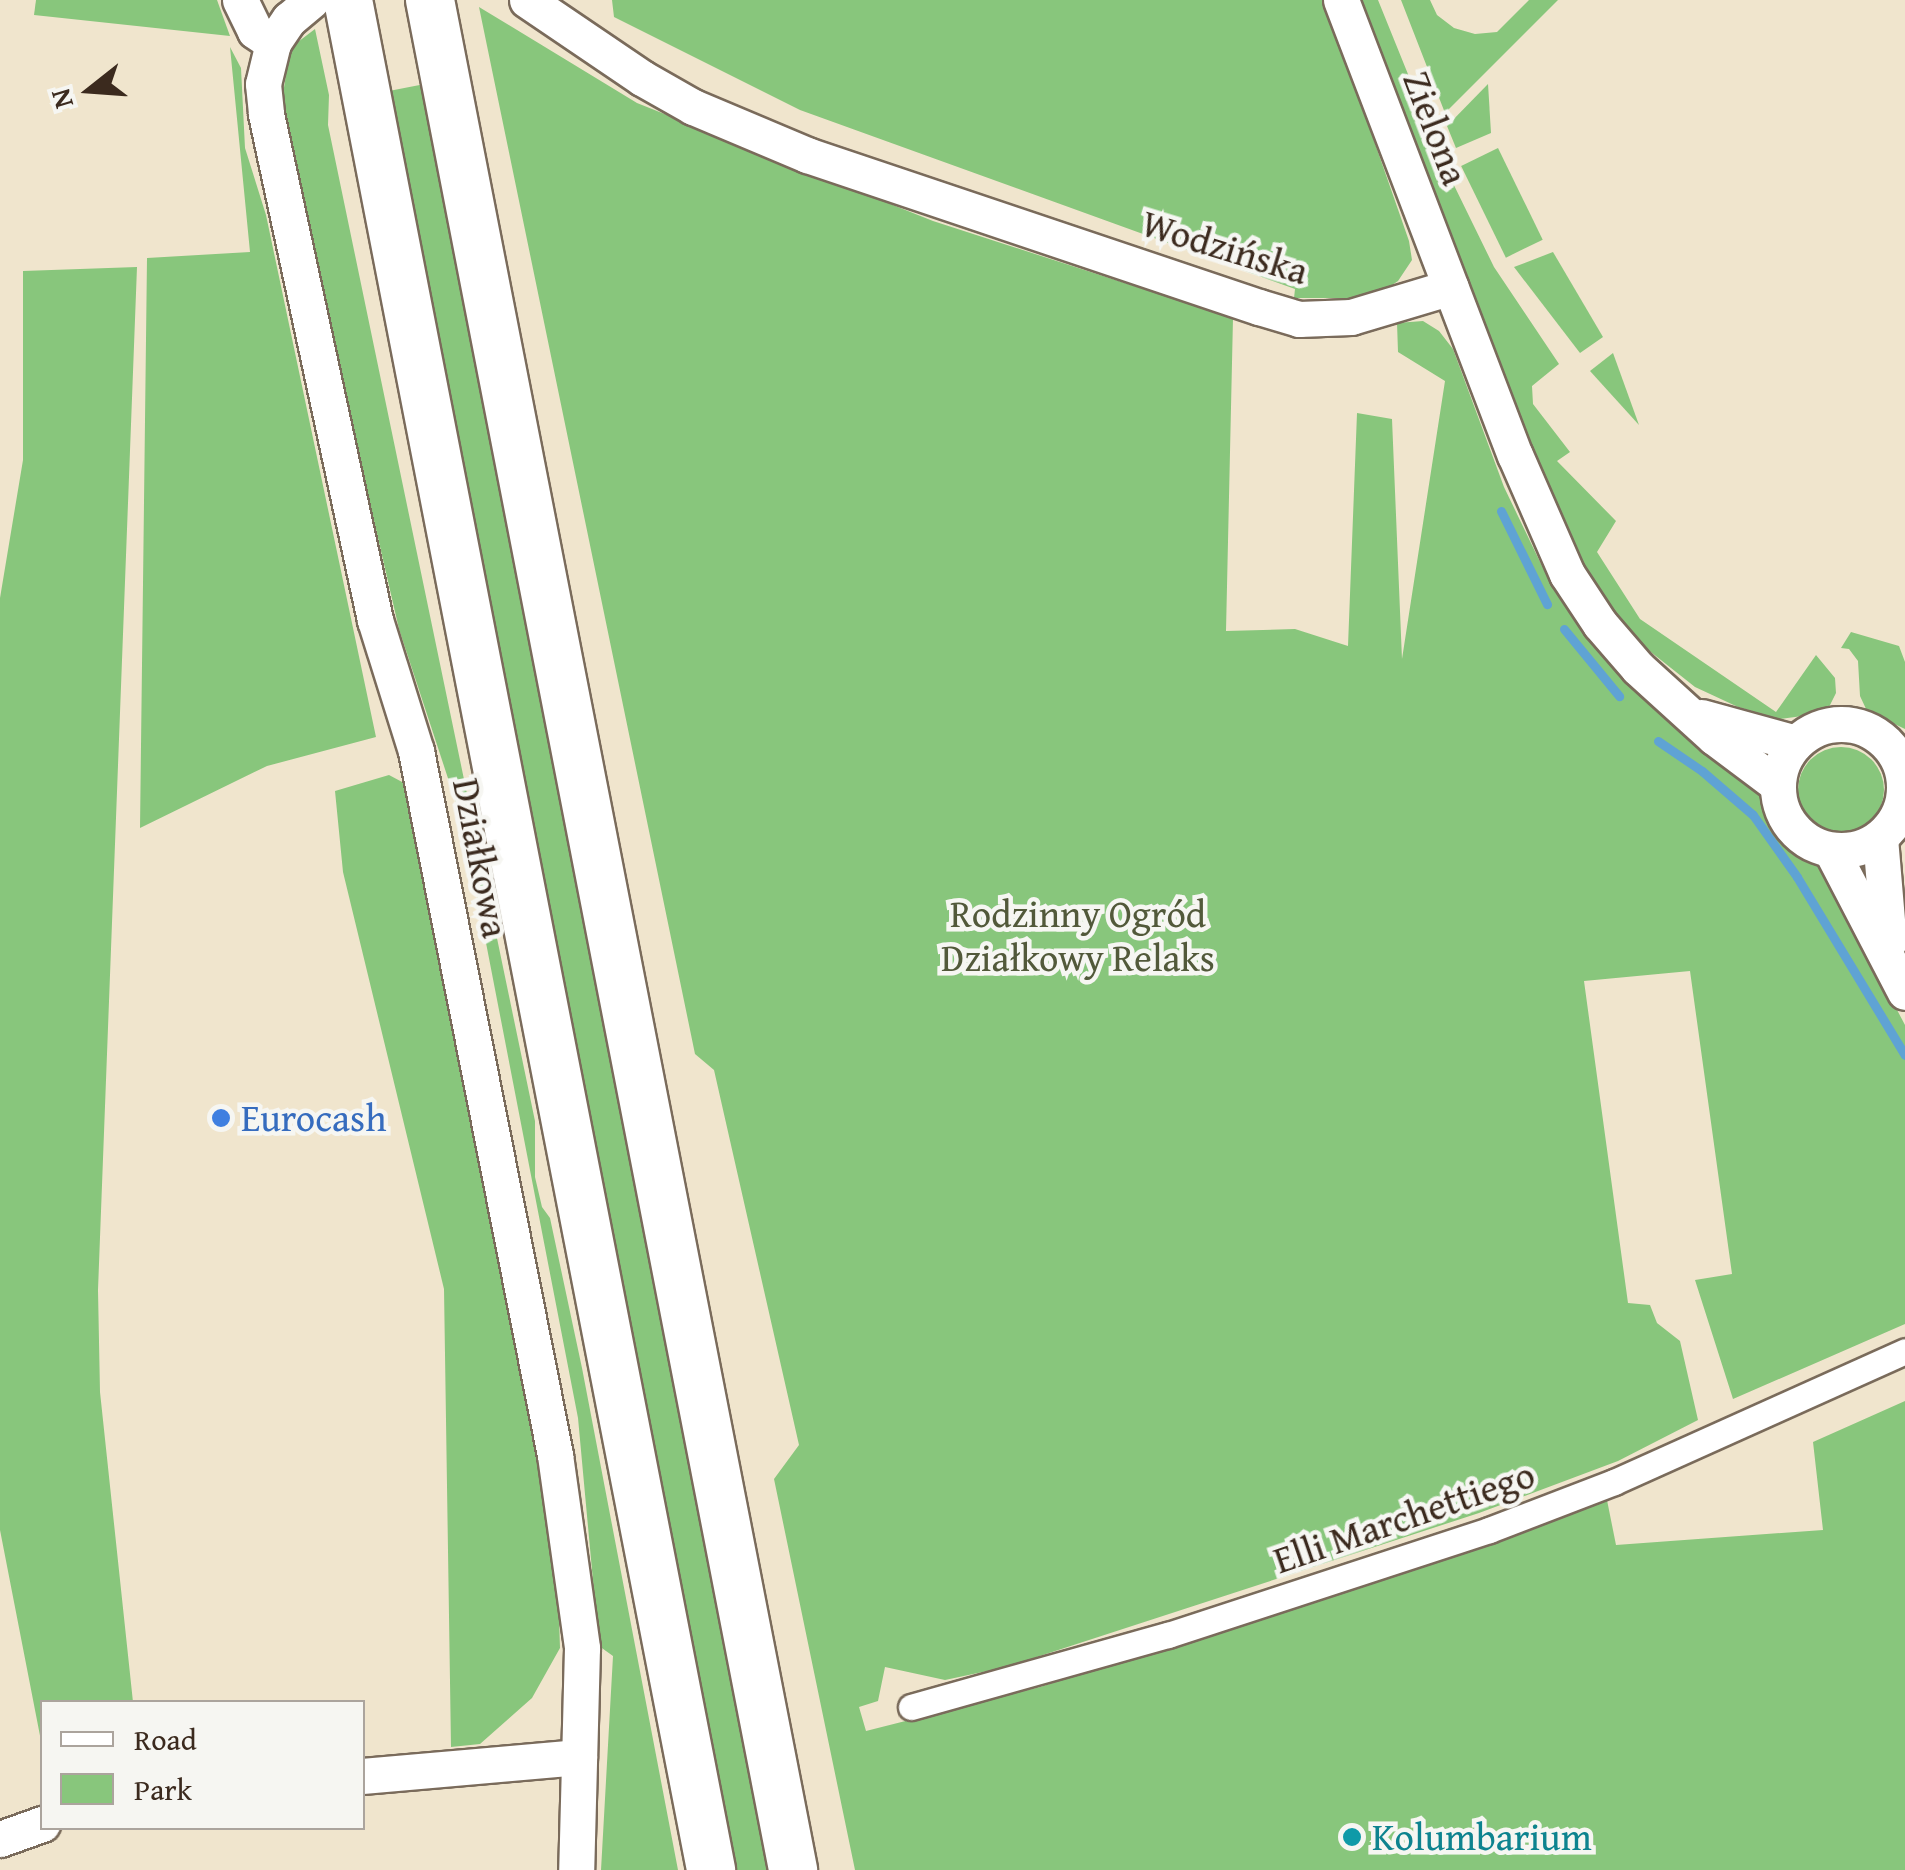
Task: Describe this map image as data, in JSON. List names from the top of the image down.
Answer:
{
  "streets": {
    "street": [
      "Zielona",
      "Wodzińska",
      "Działkowa",
      "Elli Marchettiego"
    ]
  },
  "crossings": [
    ["Zielona", "Wodzińska"]
  ],
  "parks": ["Rodzinny Ogród Działkowy Relaks"],
  "places": ["Eurocash", "Kolumbarium"],
  "legend": ["Road", "Park"],
  "north": "left"
}
